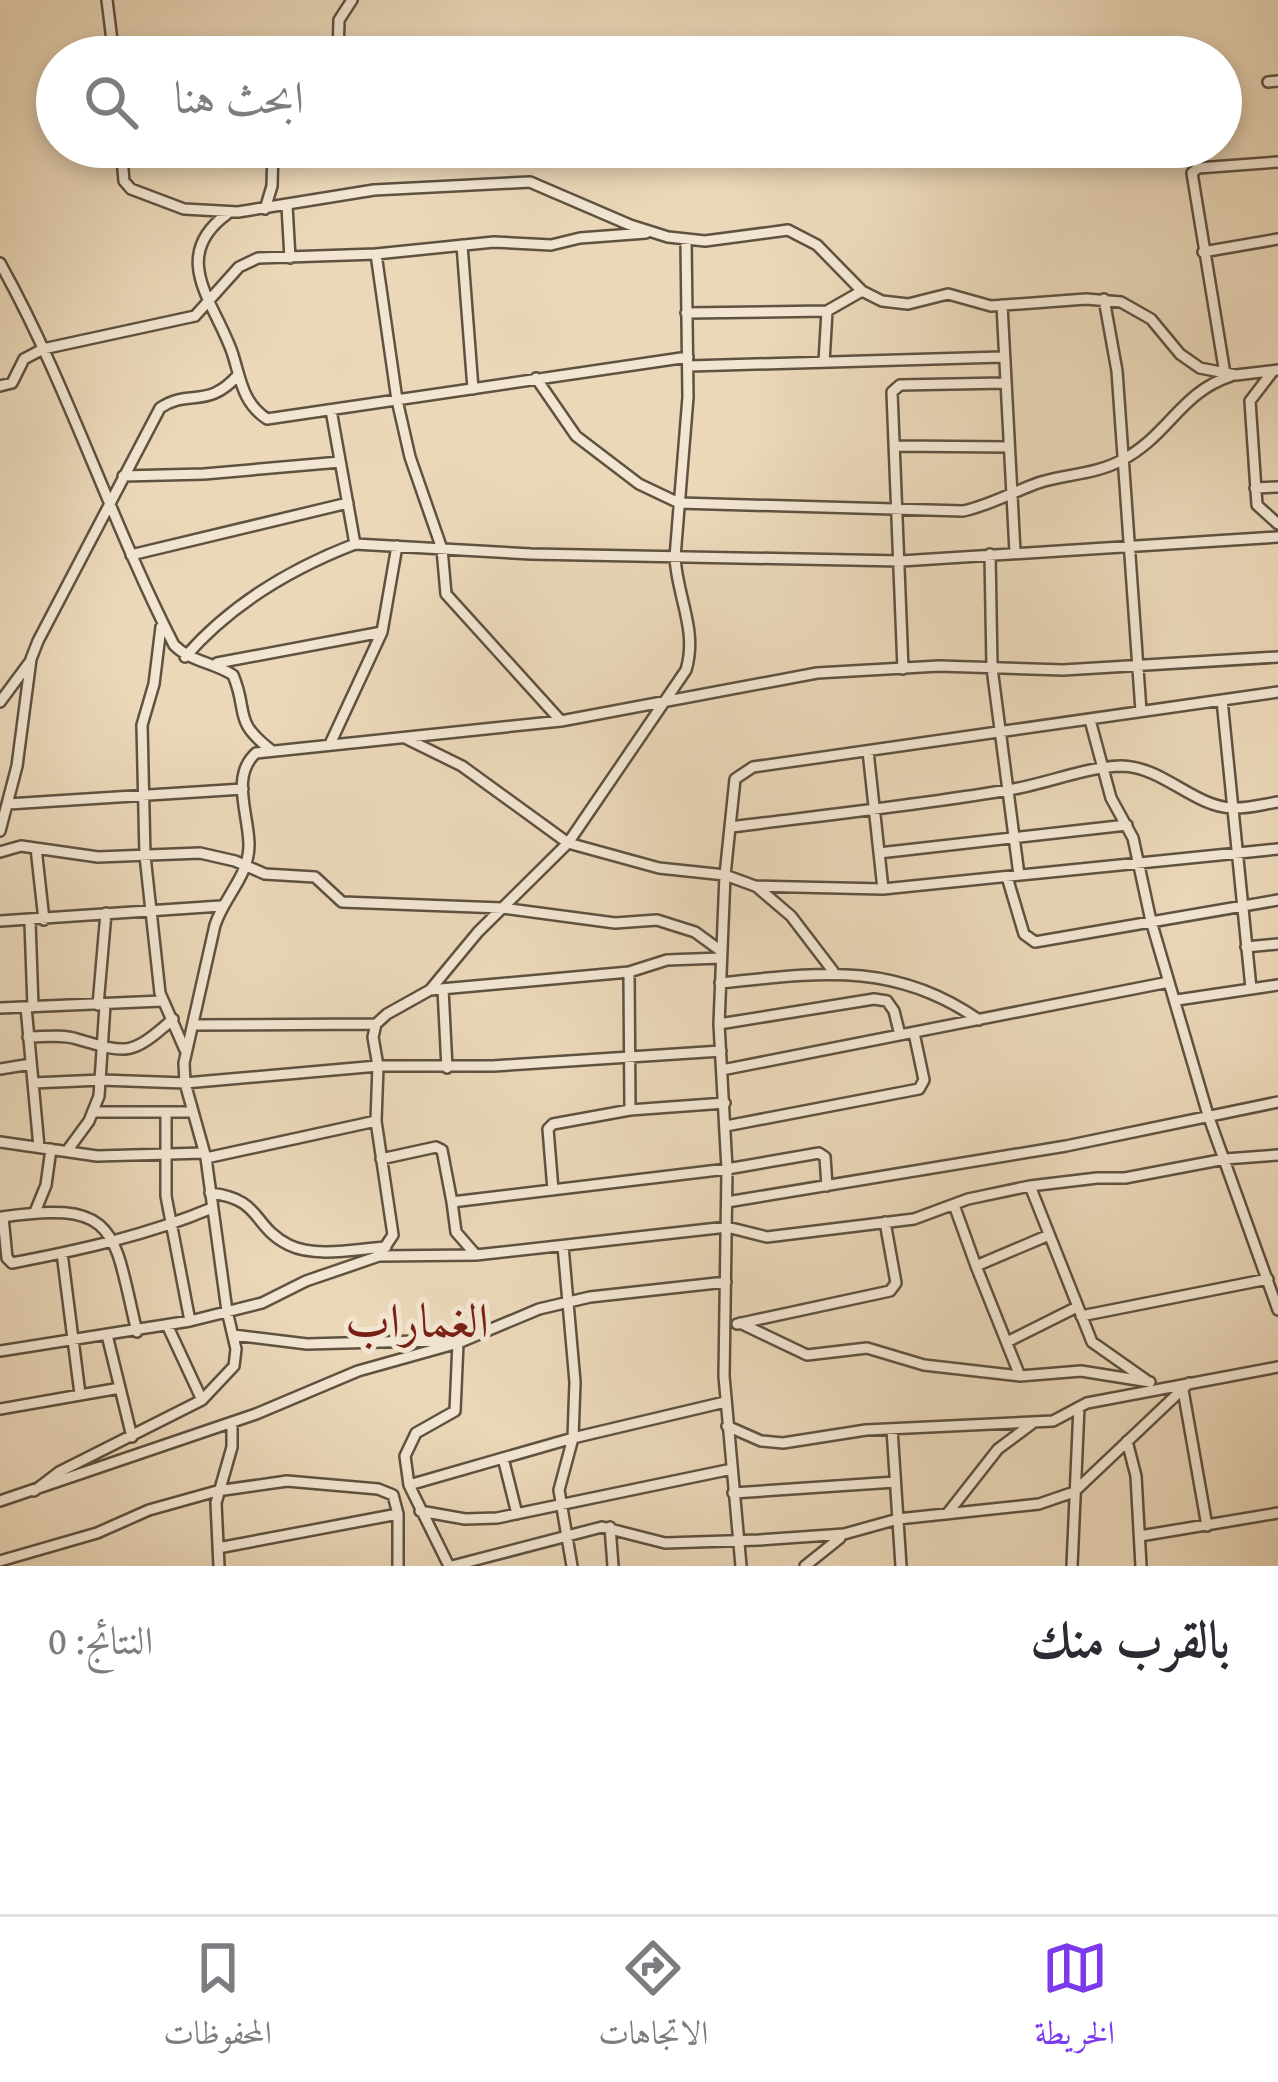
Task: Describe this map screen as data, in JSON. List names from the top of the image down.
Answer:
{
  "districts": ["الغماراب"],
  "page": {
    "search": "ابحث هنا",
    "heading": ["بالقرب منك", "النتائج: 0"],
    "nav": ["الخريطة", "الاتجاهات", "المحفوظات"]
  }
}
